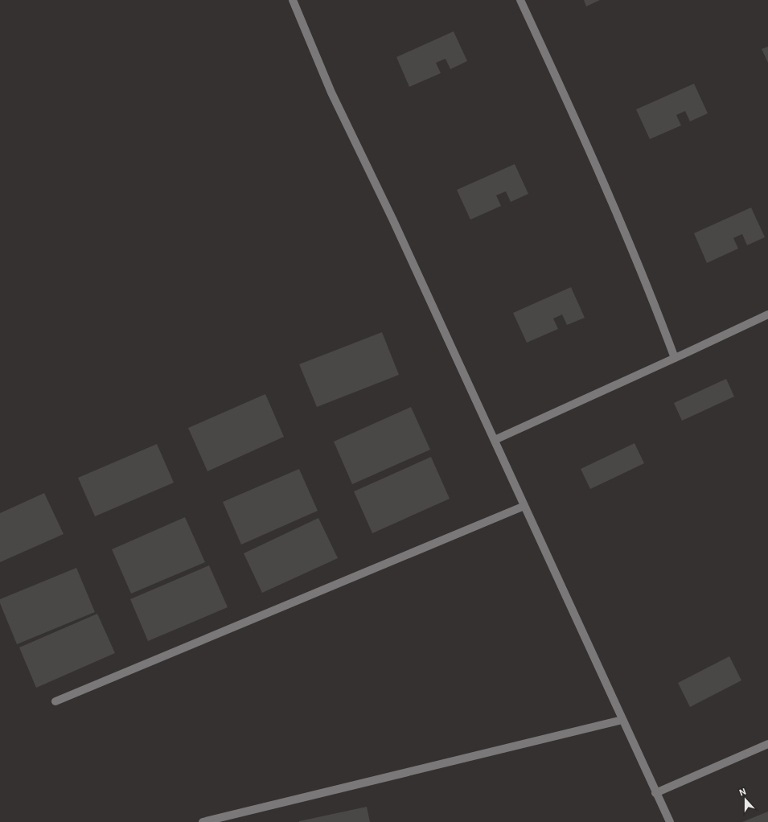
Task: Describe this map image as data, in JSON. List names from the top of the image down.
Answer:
{
  "north": "top"
}
